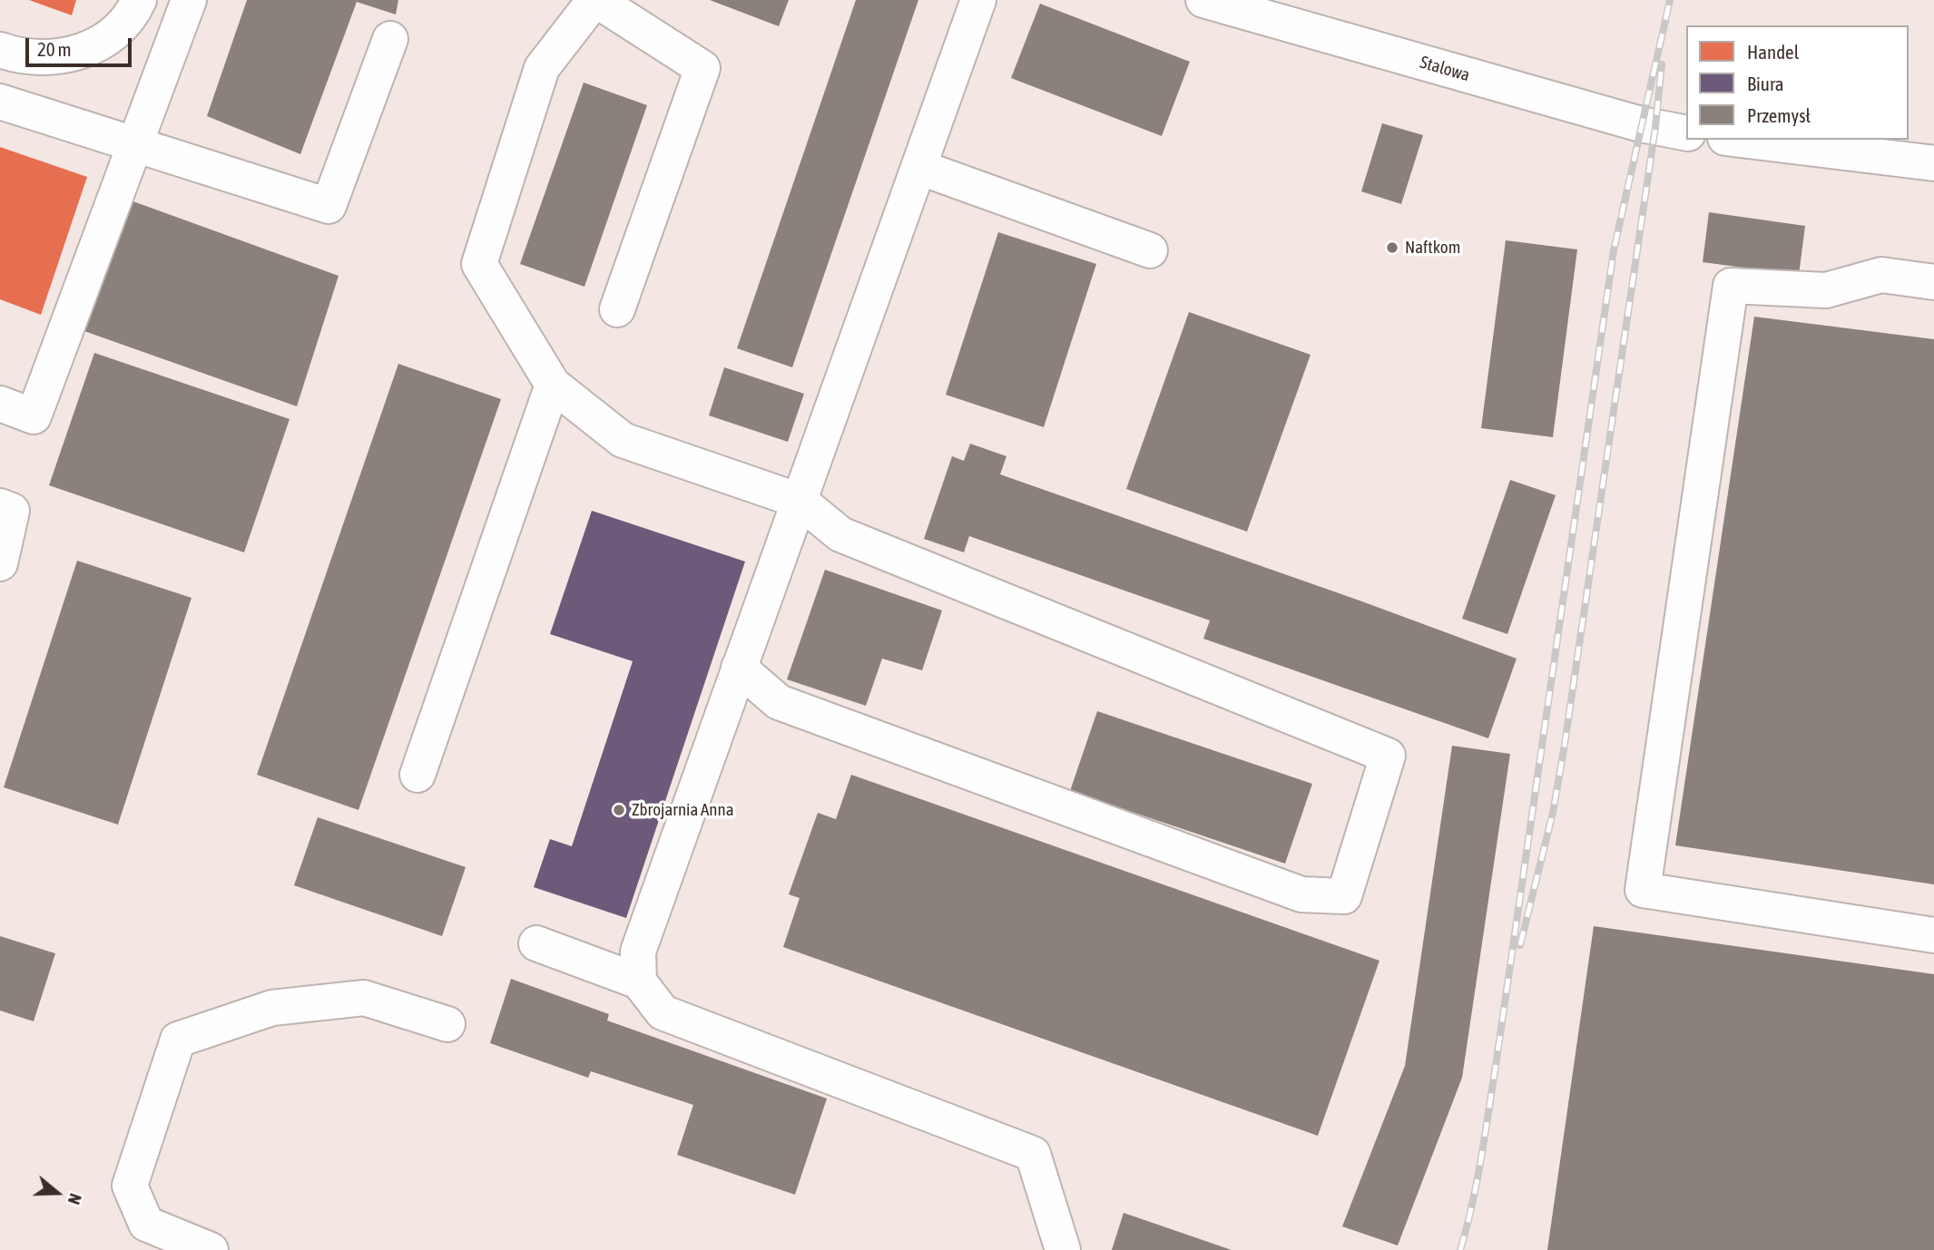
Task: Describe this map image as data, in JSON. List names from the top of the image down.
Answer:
{
  "streets": {
    "street": ["Stalowa"]
  },
  "places": ["Naftkom", "Zbrojarnia Anna"],
  "legend": ["Handel", "Biura", "Przemysł"],
  "scale_bar": "20 m",
  "north": "right"
}
